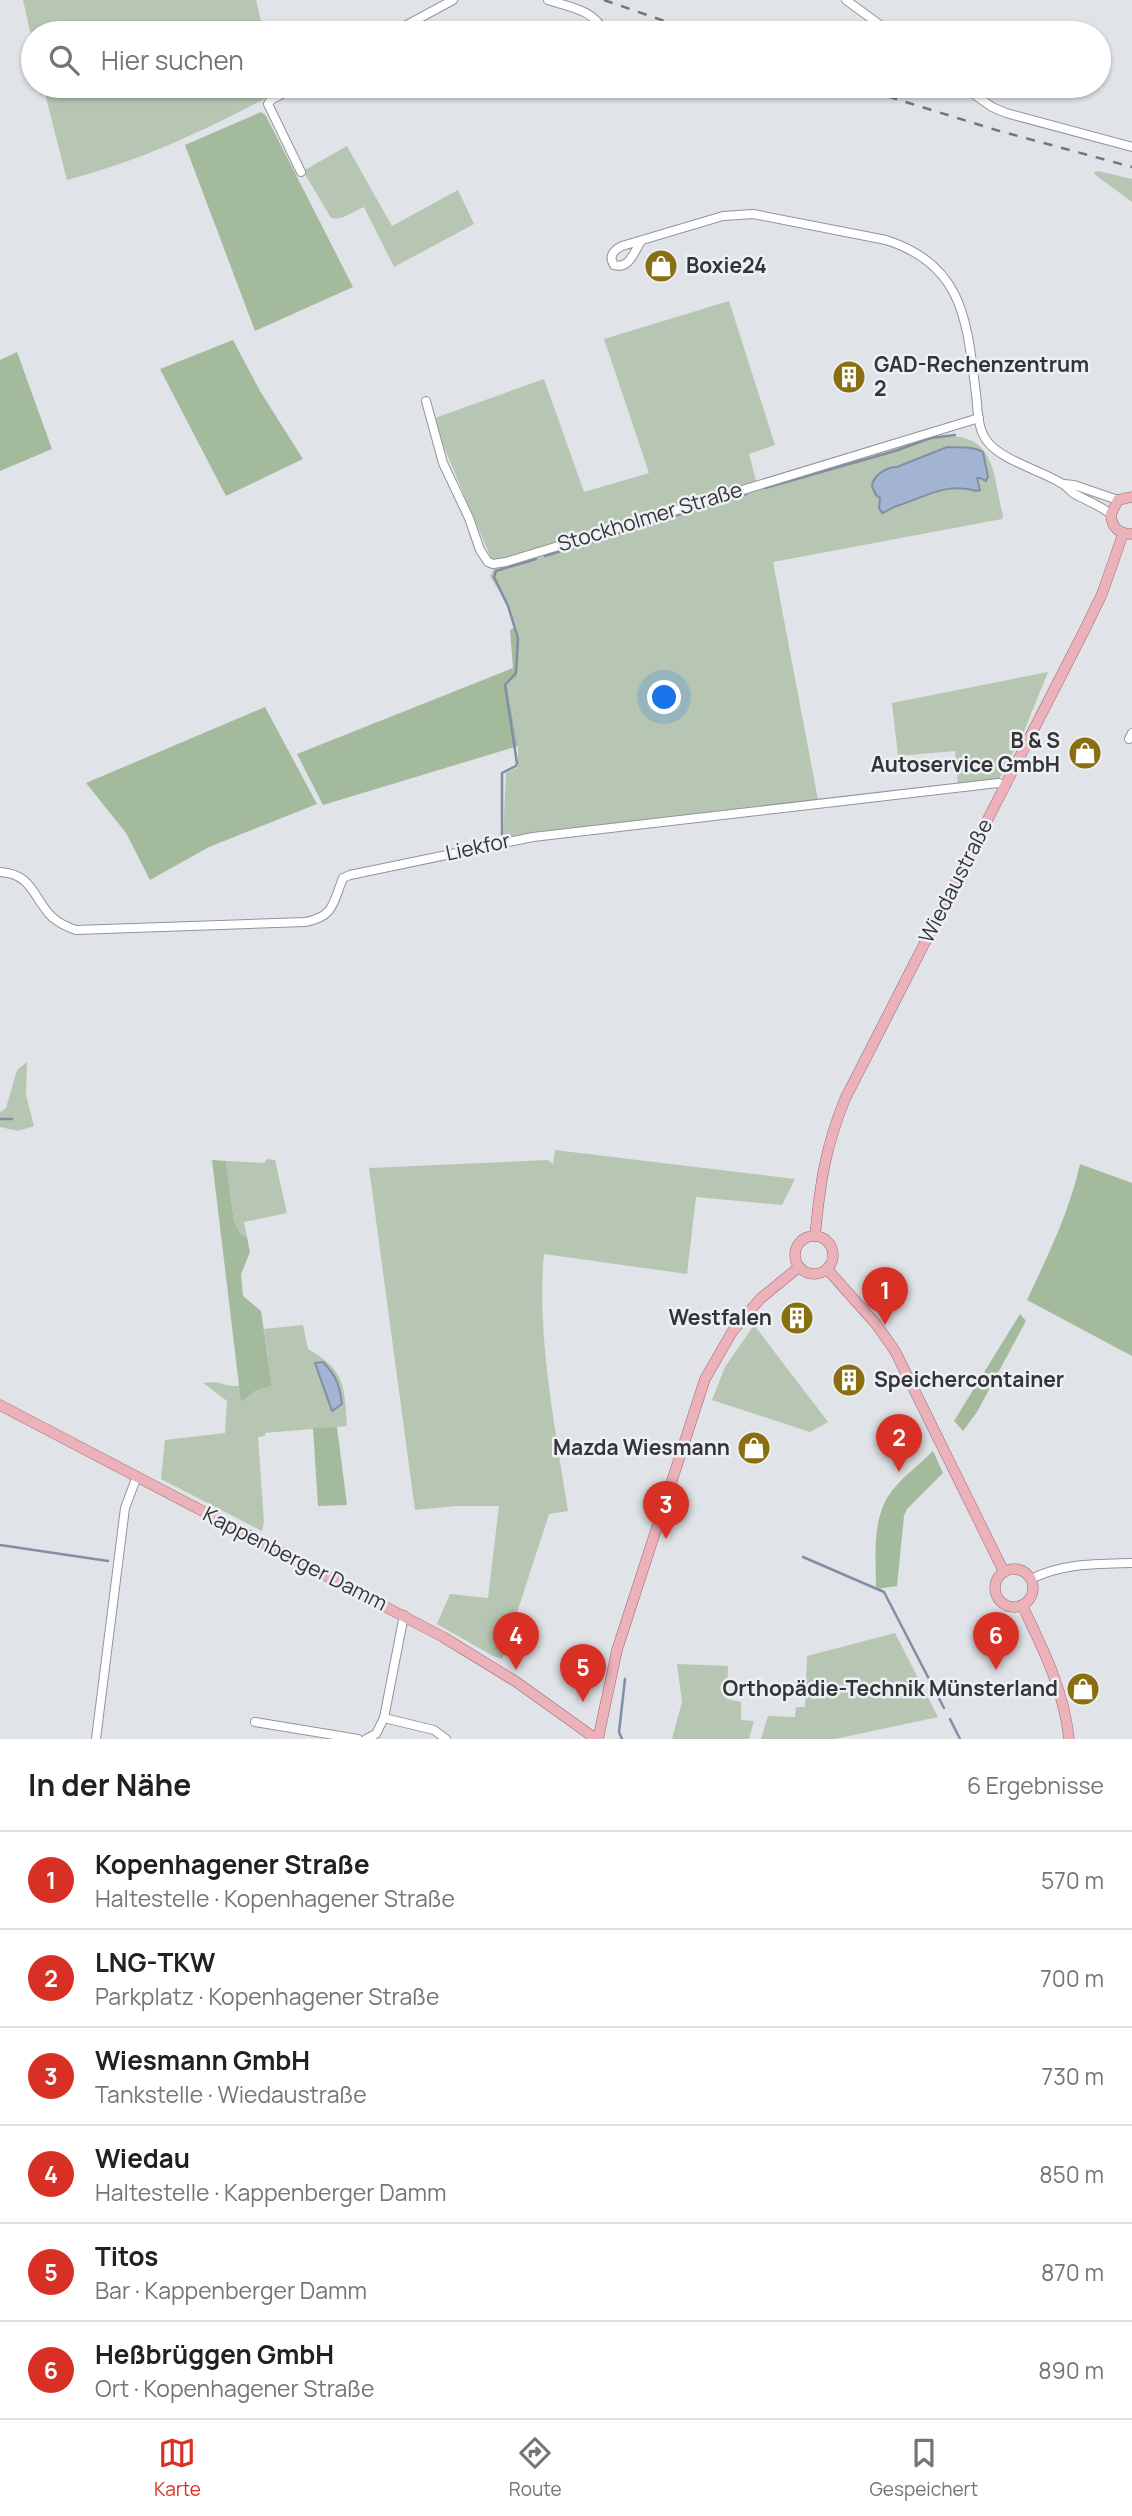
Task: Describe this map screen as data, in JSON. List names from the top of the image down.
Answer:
{
  "streets": {
    "main road": ["Wiedaustraße", "Kappenberger Damm"],
    "street": ["Stockholmer Straße", "Liekfor"]
  },
  "crossings": [
    ["Liekfor", "Wiedaustraße"]
  ],
  "places": {
    "shop": [
      "Boxie24",
      "B & S Autoservice GmbH",
      "Mazda Wiesmann",
      "Orthopädie-Technik Münsterland"
    ],
    "building": ["GAD-Rechenzentrum 2", "Westfalen", "Speichercontainer"]
  },
  "page": {
    "search": "Hier suchen",
    "pins": [
      "1",
      "2",
      "3",
      "4",
      "6",
      "5"
    ],
    "heading": ["In der Nähe", "6 Ergebnisse"],
    "list": [
      {
        "mark": "1",
        "name": "Kopenhagener Straße",
        "note": "Haltestelle · Kopenhagener Straße",
        "value": "570 m"
      },
      {
        "mark": "2",
        "name": "LNG-TKW",
        "note": "Parkplatz · Kopenhagener Straße",
        "value": "700 m"
      },
      {
        "mark": "3",
        "name": "Wiesmann GmbH",
        "note": "Tankstelle · Wiedaustraße",
        "value": "730 m"
      },
      {
        "mark": "4",
        "name": "Wiedau",
        "note": "Haltestelle · Kappenberger Damm",
        "value": "850 m"
      },
      {
        "mark": "5",
        "name": "Titos",
        "note": "Bar · Kappenberger Damm",
        "value": "870 m"
      },
      {
        "mark": "6",
        "name": "Heßbrüggen GmbH",
        "note": "Ort · Kopenhagener Straße",
        "value": "890 m"
      }
    ],
    "nav": ["Karte", "Route", "Gespeichert"]
  }
}
